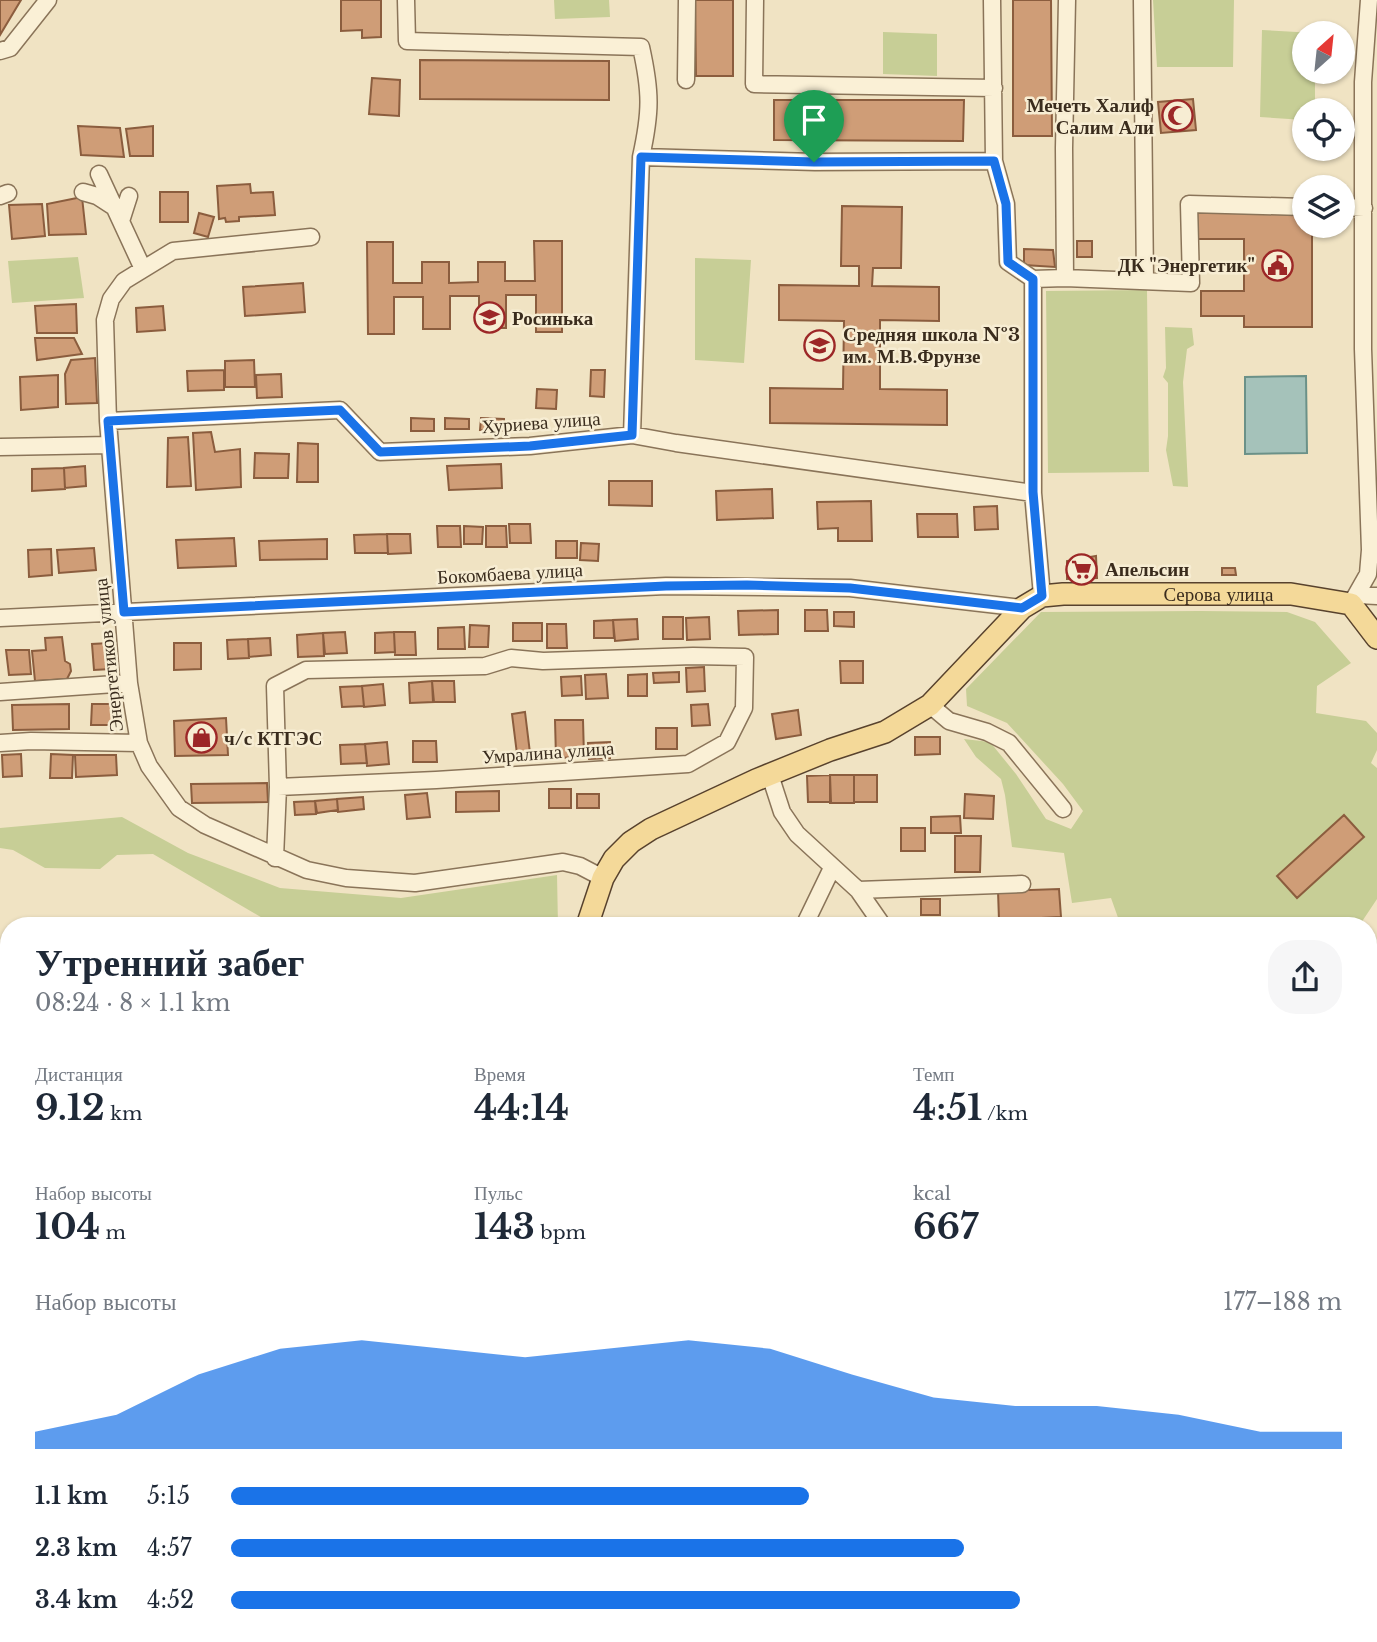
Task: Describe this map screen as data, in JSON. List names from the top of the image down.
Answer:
{
  "streets": {
    "main road": ["Серова улица"],
    "street": [
      "Хуриева улица",
      "Бокомбаева улица",
      "Энергетиков улица",
      "Умралина улица"
    ]
  },
  "crossings": [
    ["Хуриева улица", "Энергетиков улица"],
    ["Бокомбаева улица", "Серова улица"],
    ["Бокомбаева улица", "Энергетиков улица"],
    ["Серова улица", "Энергетиков улица"]
  ],
  "places": {
    "mosque": ["Мечеть Халиф Салим Али"],
    "public building": ["ДК \"Энергетик\""],
    "school or university": ["Росинька", "Средняя школа №3 им. М.В.Фрунзе"],
    "supermarket": ["Апельсин"],
    "shop": ["ч/с КТГЭС"]
  },
  "north": "top right",
  "page": {
    "heading": ["Утренний забег", "08:24 · 8 × 1.1 km"],
    "stats": [
      ["Дистанция", "9.12 km"],
      ["Время", "44:14"],
      ["Темп", "4:51 /km"],
      ["Набор высоты", "104 m"],
      ["Пульс", "143 bpm"],
      ["kcal", "667"]
    ],
    "chart": ["Набор высоты", "177–188 m"],
    "list": [
      {
        "name": "1.1 km",
        "note": "5:15"
      },
      {
        "name": "2.3 km",
        "note": "4:57"
      },
      {
        "name": "3.4 km",
        "note": "4:52"
      }
    ]
  }
}
